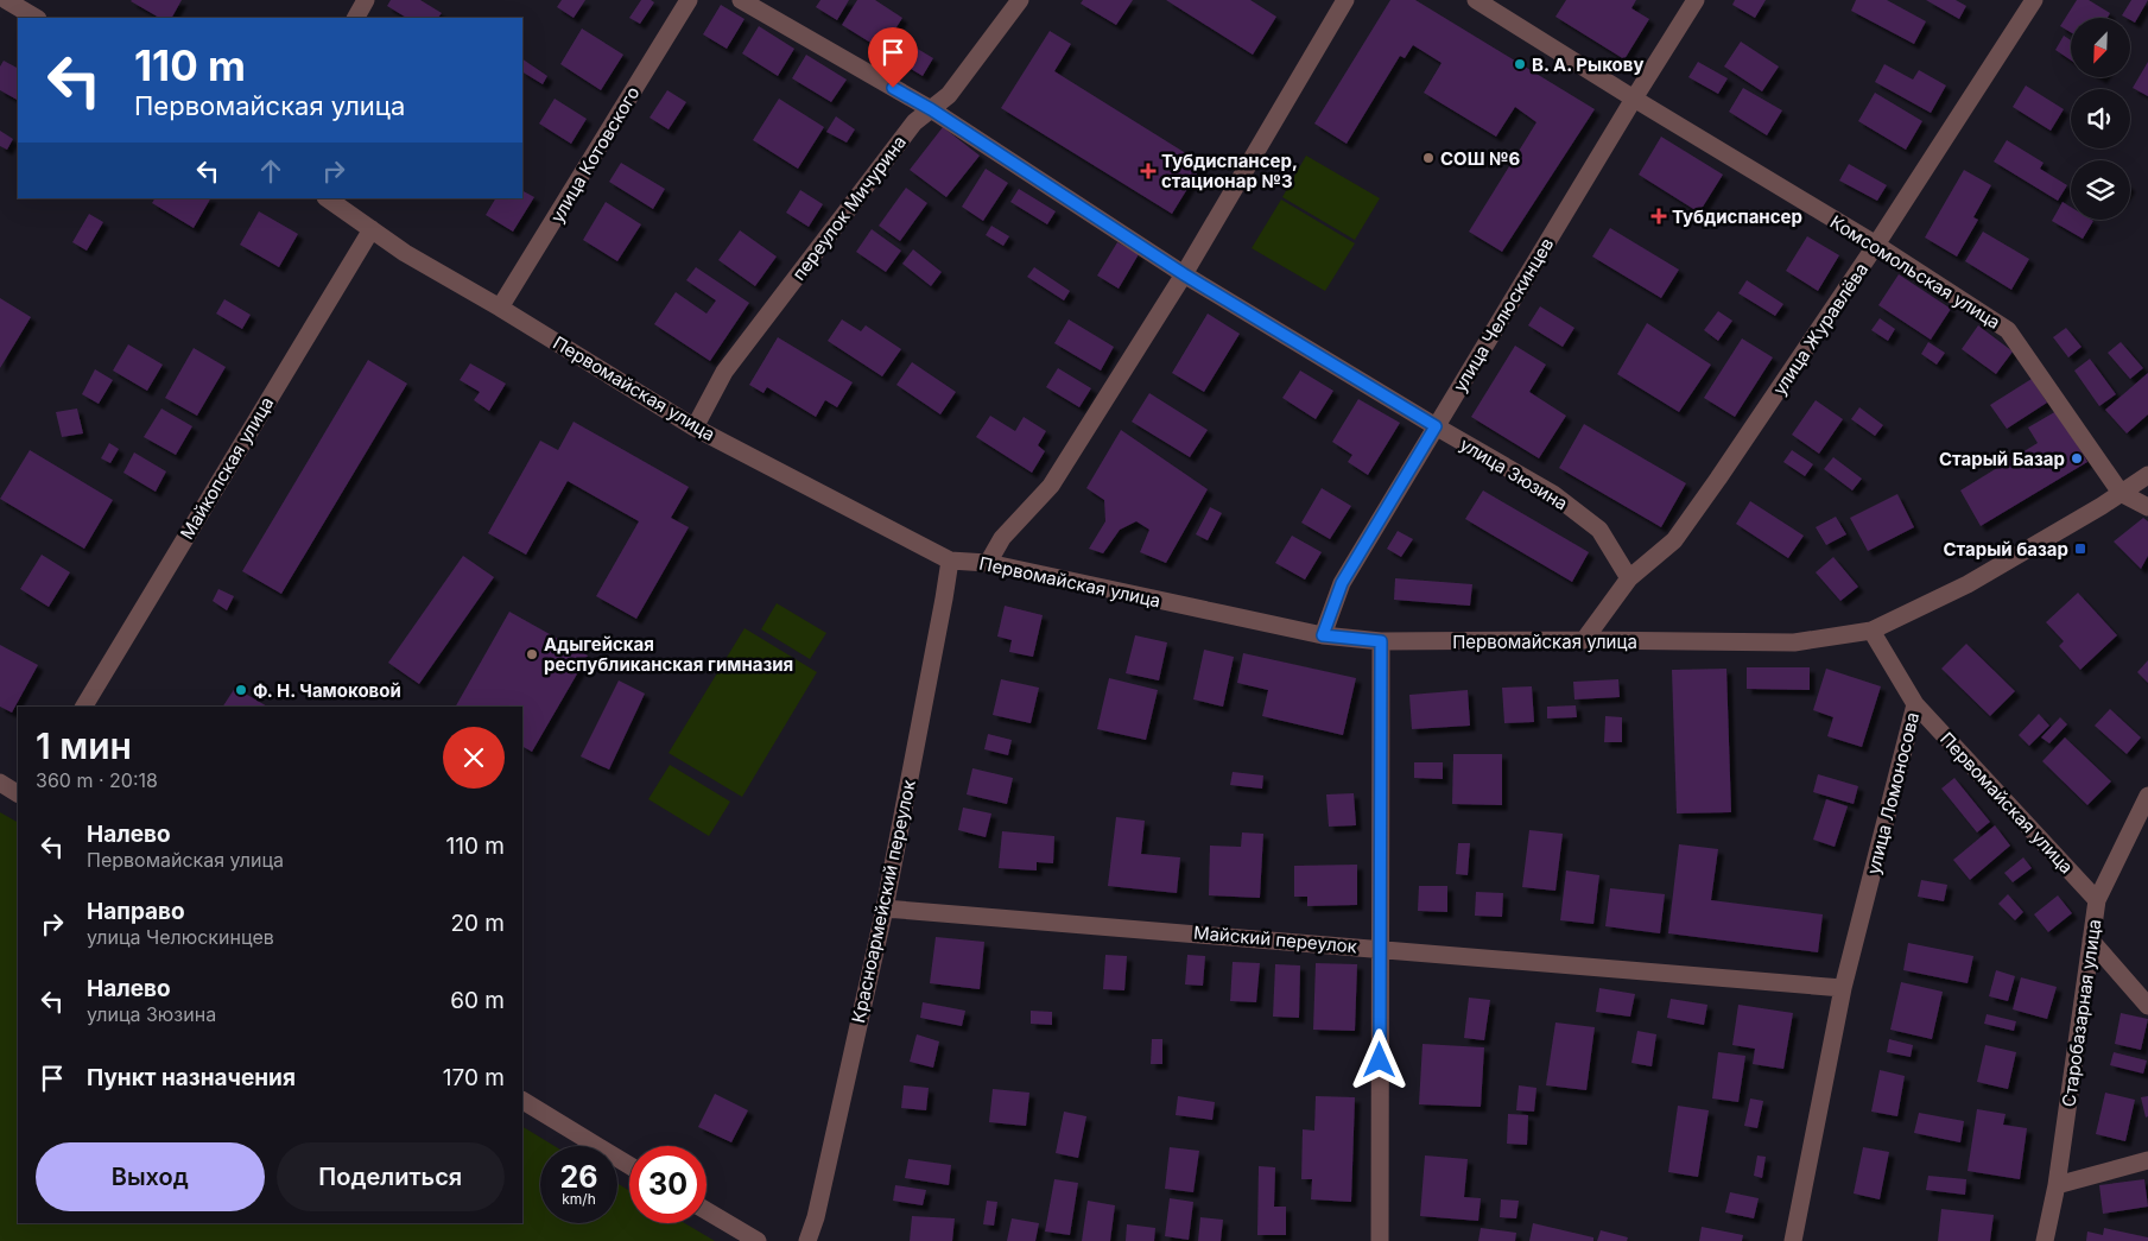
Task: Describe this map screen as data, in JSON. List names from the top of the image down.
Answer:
{
  "streets": {
    "street": [
      "улица Котовского",
      "переулок Мичурина",
      "Комсомольская улица",
      "улица Челюскинцев",
      "улица Журавлёва",
      "Первомайская улица",
      "Майкопская улица",
      "улица Зюзина",
      "улица Ломоносова",
      "Красноармейский переулок",
      "Майский переулок",
      "Старобазарная улица"
    ]
  },
  "crossings": [
    ["улица Котовского", "Первомайская улица"],
    ["переулок Мичурина", "Первомайская улица"],
    ["переулок Мичурина", "улица Зюзина"],
    ["Комсомольская улица", "улица Челюскинцев"],
    ["Комсомольская улица", "улица Журавлёва"],
    ["улица Челюскинцев", "Первомайская улица"],
    ["улица Челюскинцев", "улица Зюзина"],
    ["улица Журавлёва", "Первомайская улица"],
    ["улица Журавлёва", "улица Зюзина"],
    ["Первомайская улица", "Майкопская улица"],
    ["Первомайская улица", "улица Ломоносова"],
    ["Первомайская улица", "Красноармейский переулок"],
    ["Первомайская улица", "Старобазарная улица"],
    ["улица Ломоносова", "Майский переулок"],
    ["Красноармейский переулок", "Майский переулок"]
  ],
  "places": {
    "other": [
      "В. А. Рыкову",
      "СОШ №6",
      "Старый Базар",
      "Адыгейская республиканская гимназия",
      "Ф. Н. Чамоковой"
    ],
    "health": ["Тубдиспансер, стационар №3", "Тубдиспансер"],
    "transit": ["Старый базар"]
  },
  "north": "bottom left",
  "page": {
    "turn": ["110 m", "Первомайская улица"],
    "heading": ["1 мин", "360 m · 20:18"],
    "list": [
      {
        "name": "Налево",
        "note": "Первомайская улица",
        "value": "110 m"
      },
      {
        "name": "Направо",
        "note": "улица Челюскинцев",
        "value": "20 m"
      },
      {
        "name": "Налево",
        "note": "улица Зюзина",
        "value": "60 m"
      },
      {
        "name": "Пункт назначения",
        "value": "170 m"
      }
    ],
    "buttons": ["Выход", "Поделиться"],
    "speed": "26 km/h",
    "limit": "30"
  }
}
